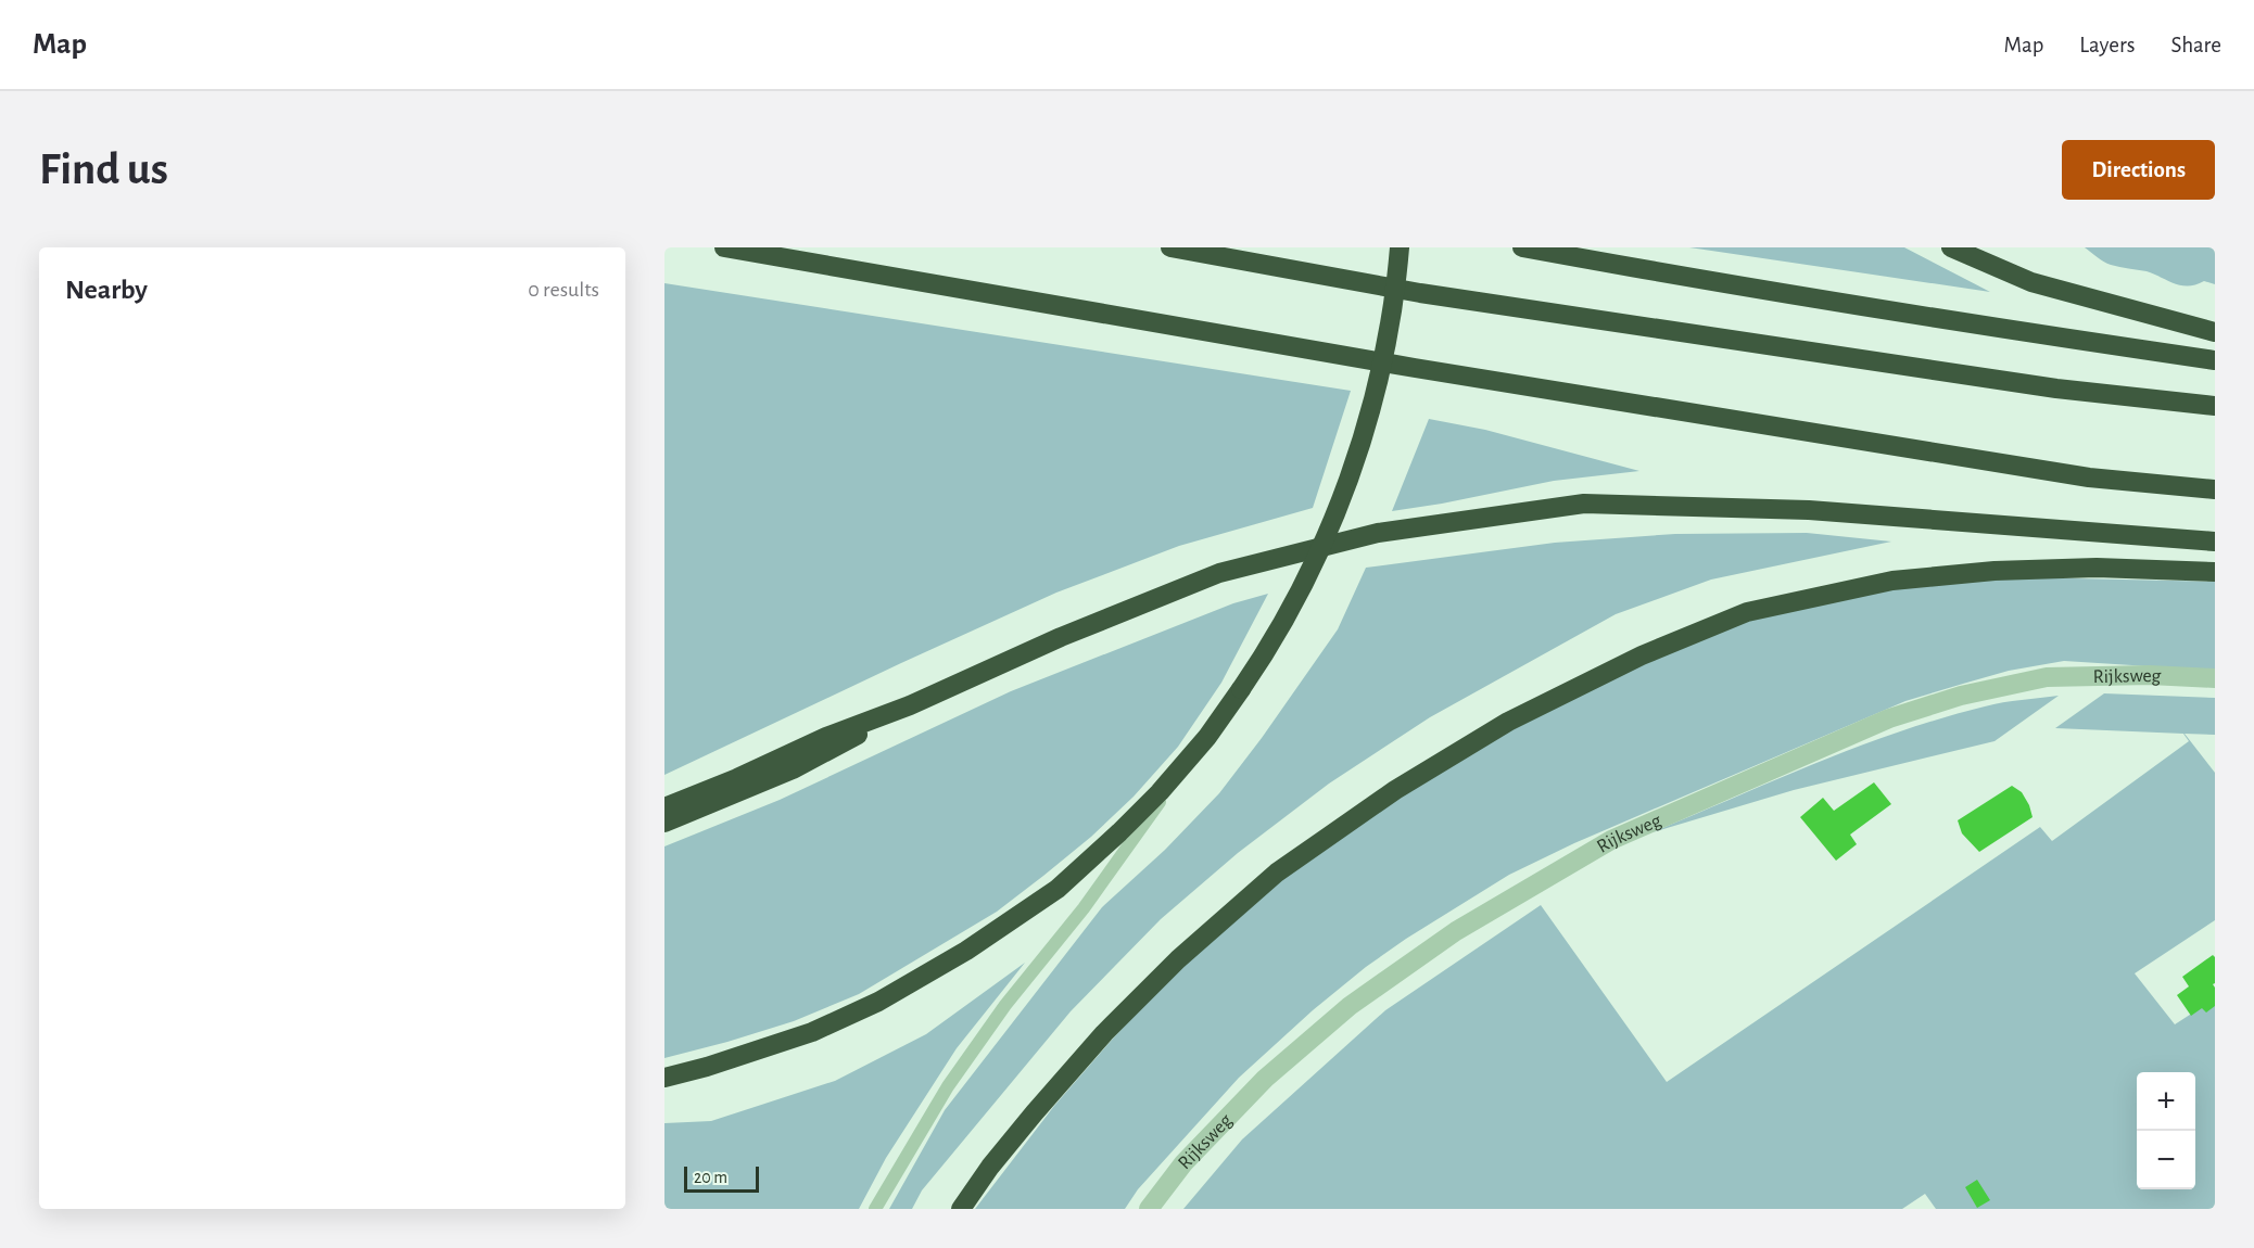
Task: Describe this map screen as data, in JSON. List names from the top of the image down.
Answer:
{
  "streets": {
    "street": ["Rijksweg"]
  },
  "scale_bar": "20 m",
  "page": {
    "header": "Map",
    "nav": ["Map", "Layers", "Share"],
    "buttons": "Directions",
    "title": "Find us",
    "heading": ["Nearby", "0 results"],
    "map_buttons": ["+", "−"],
    "scale": "20 m"
  }
}
